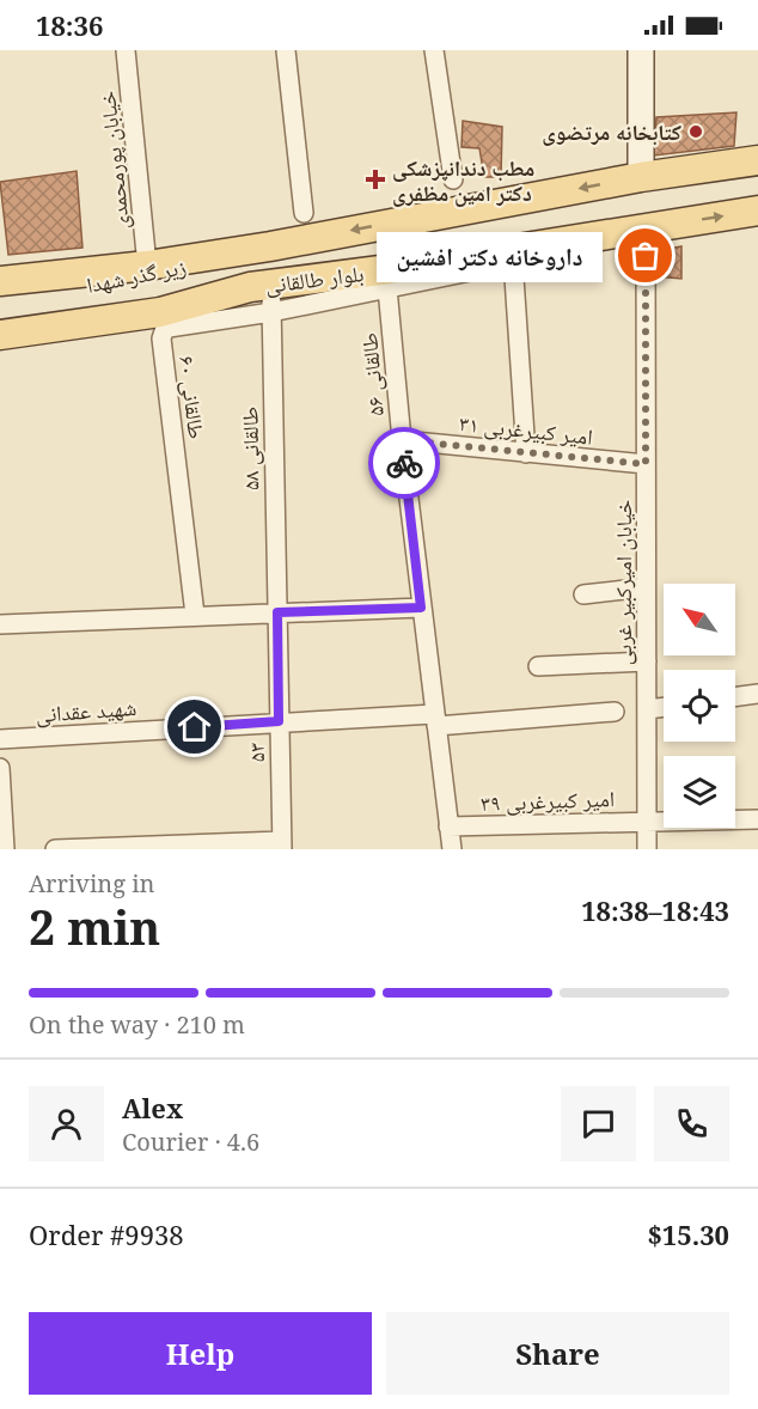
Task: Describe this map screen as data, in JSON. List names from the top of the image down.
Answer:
{
  "streets": {
    "main road": ["زیر گذر شهدا", "بلوار طالقانی"],
    "street": [
      "خیابان پورمحمدی",
      "طالقانی ۵۶",
      "طالقانی ۶۰",
      "امیر کبیرغربی ۳۱",
      "طالقانی ۵۸",
      "خیابان امیرکبیر غربی",
      "شهید عقدانی",
      "۵۳",
      "امیر کبیرغربی ۳۹"
    ]
  },
  "crossings": [
    ["خیابان پورمحمدی", "بلوار طالقانی"],
    ["زیر گذر شهدا", "بلوار طالقانی"],
    ["زیر گذر شهدا", "طالقانی ۶۰"],
    ["زیر گذر شهدا", "طالقانی ۵۸"],
    ["بلوار طالقانی", "طالقانی ۶۰"],
    ["بلوار طالقانی", "طالقانی ۵۸"],
    ["بلوار طالقانی", "خیابان امیرکبیر غربی"],
    ["طالقانی ۵۶", "طالقانی ۶۰"],
    ["طالقانی ۵۶", "امیر کبیرغربی ۳۱"],
    ["طالقانی ۵۶", "شهید عقدانی"],
    ["طالقانی ۵۶", "امیر کبیرغربی ۳۹"],
    ["طالقانی ۶۰", "طالقانی ۵۸"],
    ["امیر کبیرغربی ۳۱", "خیابان امیرکبیر غربی"],
    ["طالقانی ۵۸", "۵۳"],
    ["خیابان امیرکبیر غربی", "امیر کبیرغربی ۳۹"],
    ["شهید عقدانی", "۵۳"]
  ],
  "places": {
    "other": ["کتابخانه مرتضوی", "داروخانه دکتر افشین"],
    "health": ["مطب دندانپزشکی دکتر امین مظفری"]
  },
  "north": "top left",
  "page": {
    "status": "18:36",
    "bubble": "داروخانه دکتر افشین",
    "heading": ["2 min", "Arriving in", "18:38–18:43"],
    "panel": [
      "Alex",
      "Courier · 4.6",
      "Order #9938",
      "$15.30"
    ],
    "bar": "On the way · 210 m",
    "buttons": ["Help", "Share"]
  }
}
